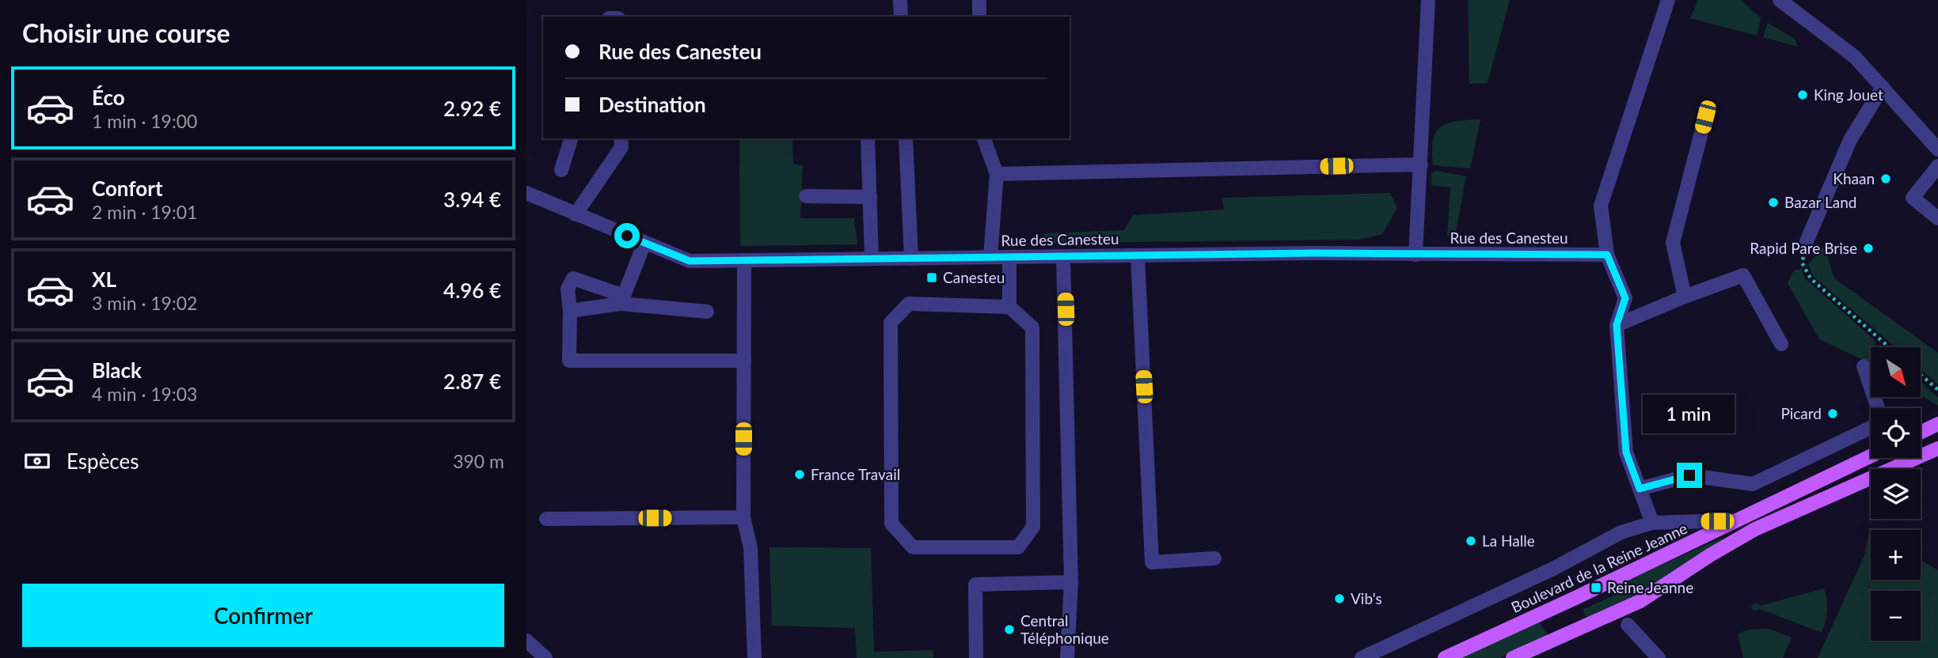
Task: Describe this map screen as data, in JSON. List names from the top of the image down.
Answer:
{
  "streets": {
    "main road": ["Boulevard de la Reine Jeanne"],
    "street": ["Rue des Canesteu"]
  },
  "places": {
    "other": [
      "King Jouet",
      "Khaan",
      "Bazar Land",
      "Rapid Pare Brise",
      "Picard",
      "France Travail",
      "La Halle",
      "Vib's",
      "Central Téléphonique"
    ],
    "transit": ["Canesteu", "Reine Jeanne"]
  },
  "north": "bottom right",
  "page": {
    "heading": "Choisir une course",
    "banner": ["Rue des Canesteu", "Destination"],
    "list": [
      {
        "name": "Éco",
        "note": "1 min · 19:00",
        "value": "2.92 €"
      },
      {
        "name": "Confort",
        "note": "2 min · 19:01",
        "value": "3.94 €"
      },
      {
        "name": "XL",
        "note": "3 min · 19:02",
        "value": "4.96 €"
      },
      {
        "name": "Black",
        "note": "4 min · 19:03",
        "value": "2.87 €"
      }
    ],
    "map_buttons": ["+", "−"],
    "bubble": "1 min",
    "pay": ["Espèces", "390 m"],
    "buttons": "Confirmer"
  }
}
